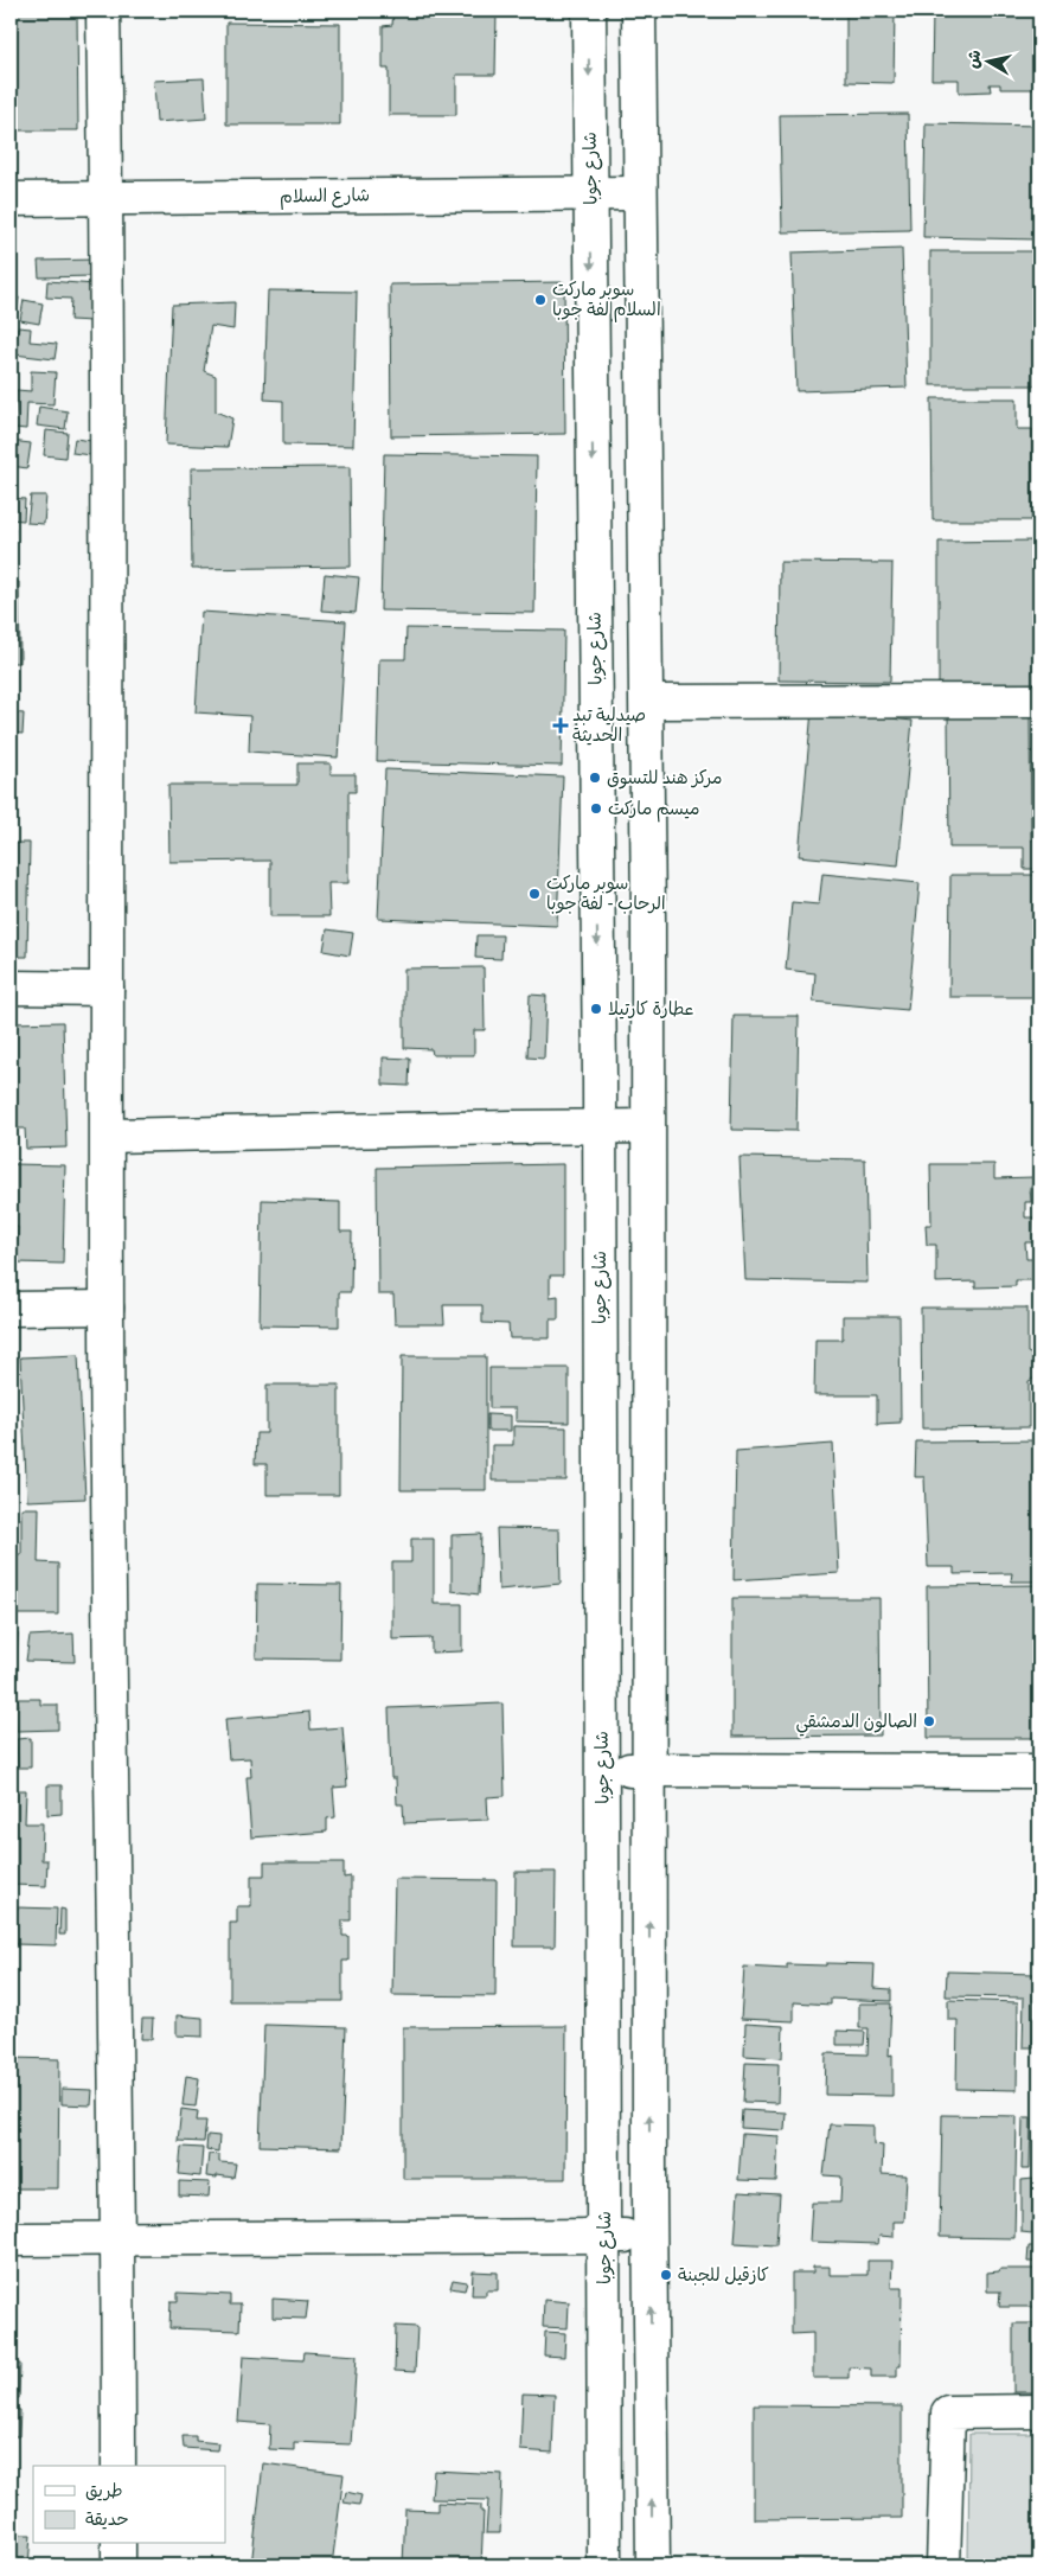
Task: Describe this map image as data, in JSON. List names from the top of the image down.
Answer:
{
  "streets": {
    "street": ["شارع جوبا", "شارع السلام"]
  },
  "crossings": [
    ["شارع جوبا", "شارع السلام"]
  ],
  "places": {
    "other": [
      "سوبر ماركت السلام لفة جوبا",
      "مركز هند للتسوق",
      "ميسم ماركت",
      "سوبر ماركت الرحاب - لفة جوبا",
      "عطارة كارتيلا",
      "الصالون الدمشقي",
      "كازقيل للجبنة"
    ],
    "health": ["صيدلية تبد الحديثة"]
  },
  "legend": ["طريق", "حديقة"],
  "north": "left"
}
